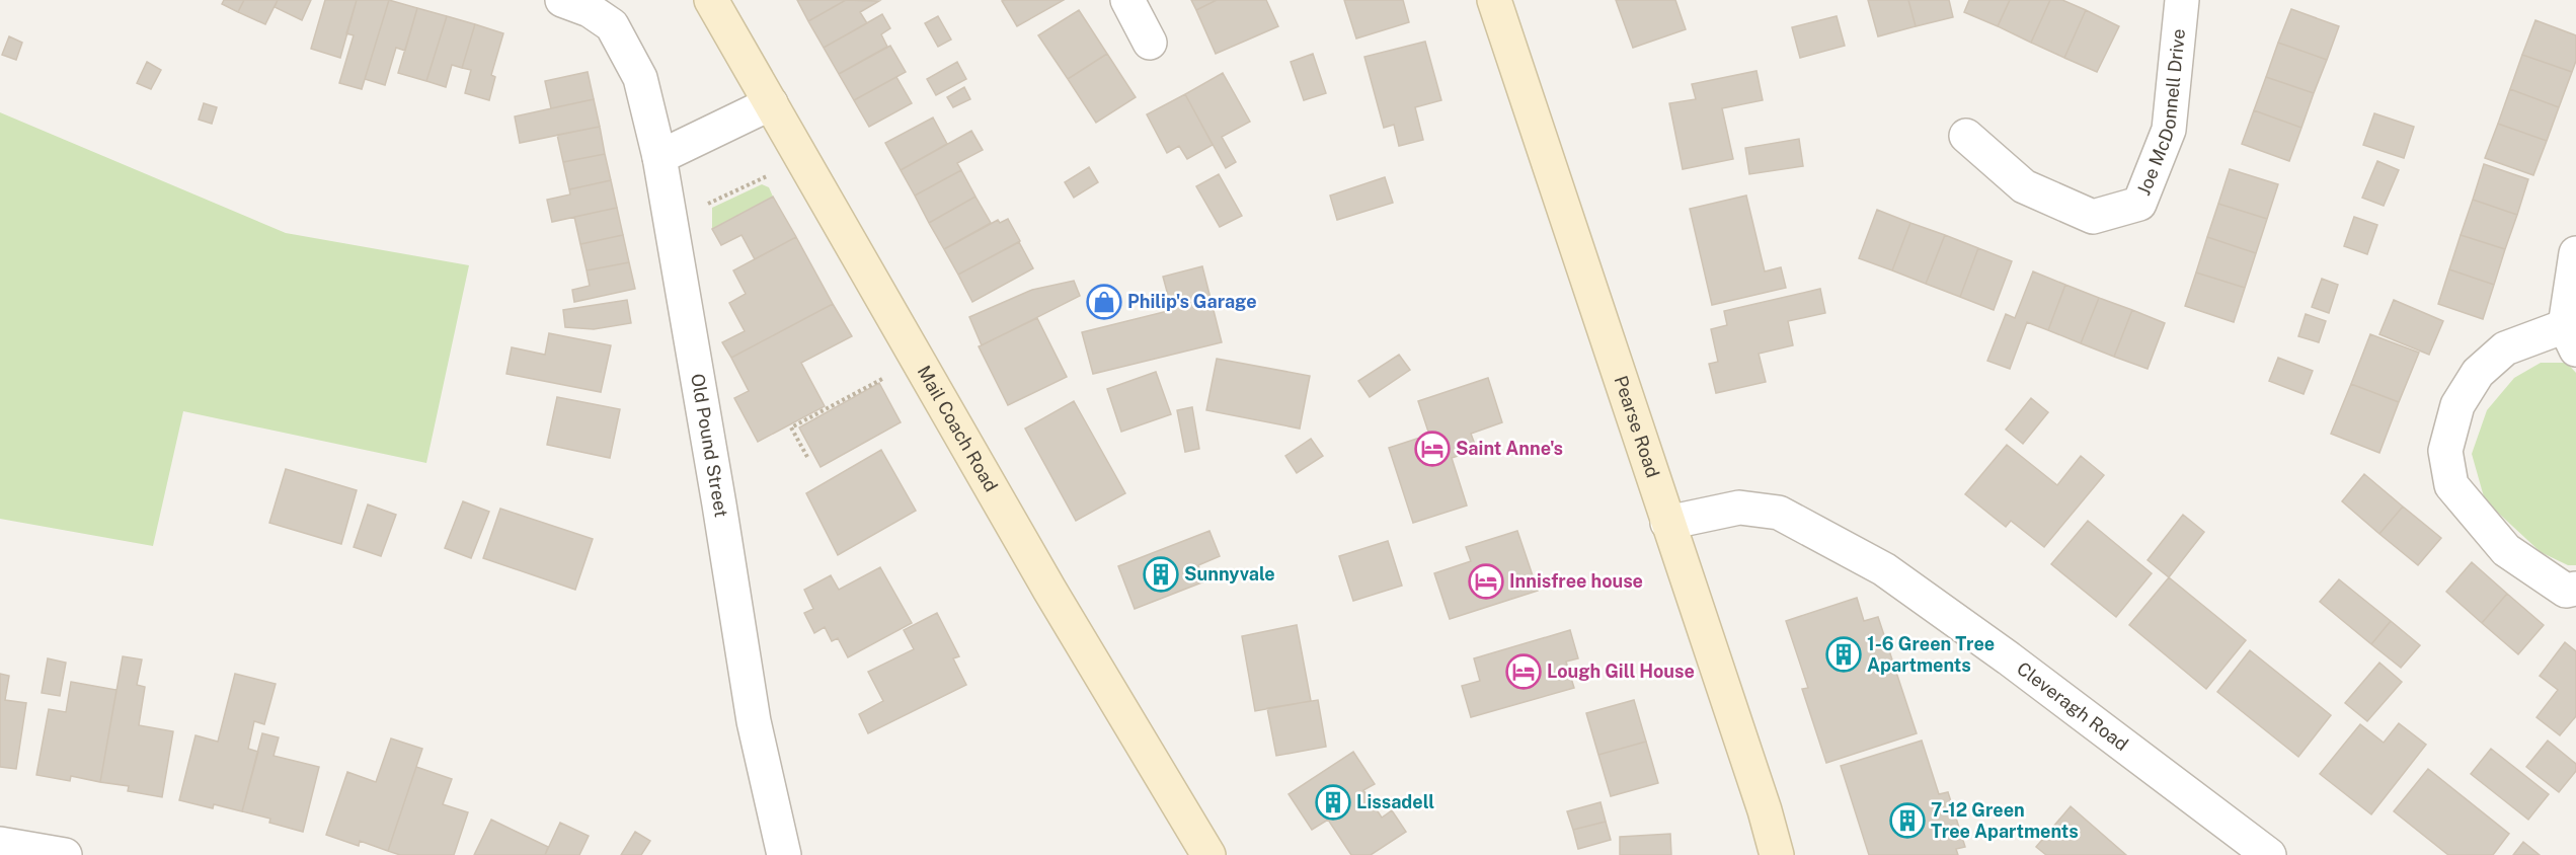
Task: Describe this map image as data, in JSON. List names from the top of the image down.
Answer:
{
  "streets": {
    "main road": ["Pearse Road", "Mail Coach Road"],
    "street": ["Joe McDonnell Drive", "Old Pound Street", "Cleveragh Road"]
  },
  "crossings": [
    ["Pearse Road", "Cleveragh Road"]
  ],
  "places": {
    "shop": ["Philip's Garage"],
    "hotel": ["Saint Anne's", "Innisfree house", "Lough Gill House"],
    "building": [
      "Sunnyvale",
      "1-6 Green Tree Apartments",
      "Lissadell",
      "7-12 Green Tree Apartments"
    ]
  }
}
